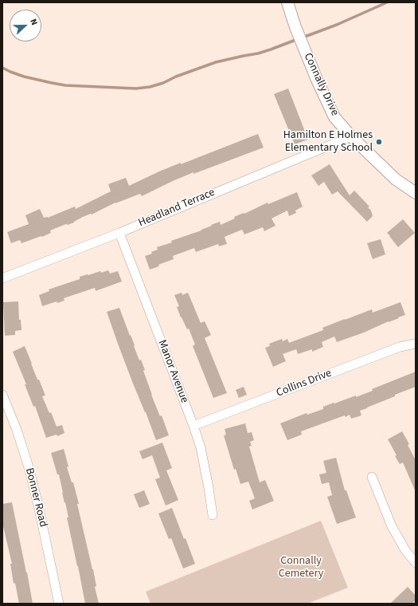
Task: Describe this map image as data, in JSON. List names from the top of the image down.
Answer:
{
  "streets": {
    "street": [
      "Connally Drive",
      "Headland Terrace",
      "Manor Avenue",
      "Collins Drive",
      "Bonner Road"
    ]
  },
  "crossings": [
    ["Connally Drive", "Headland Terrace"],
    ["Headland Terrace", "Manor Avenue"],
    ["Manor Avenue", "Collins Drive"]
  ],
  "parks": ["Connally Cemetery"],
  "places": ["Hamilton E Holmes Elementary School"],
  "north": "right"
}
